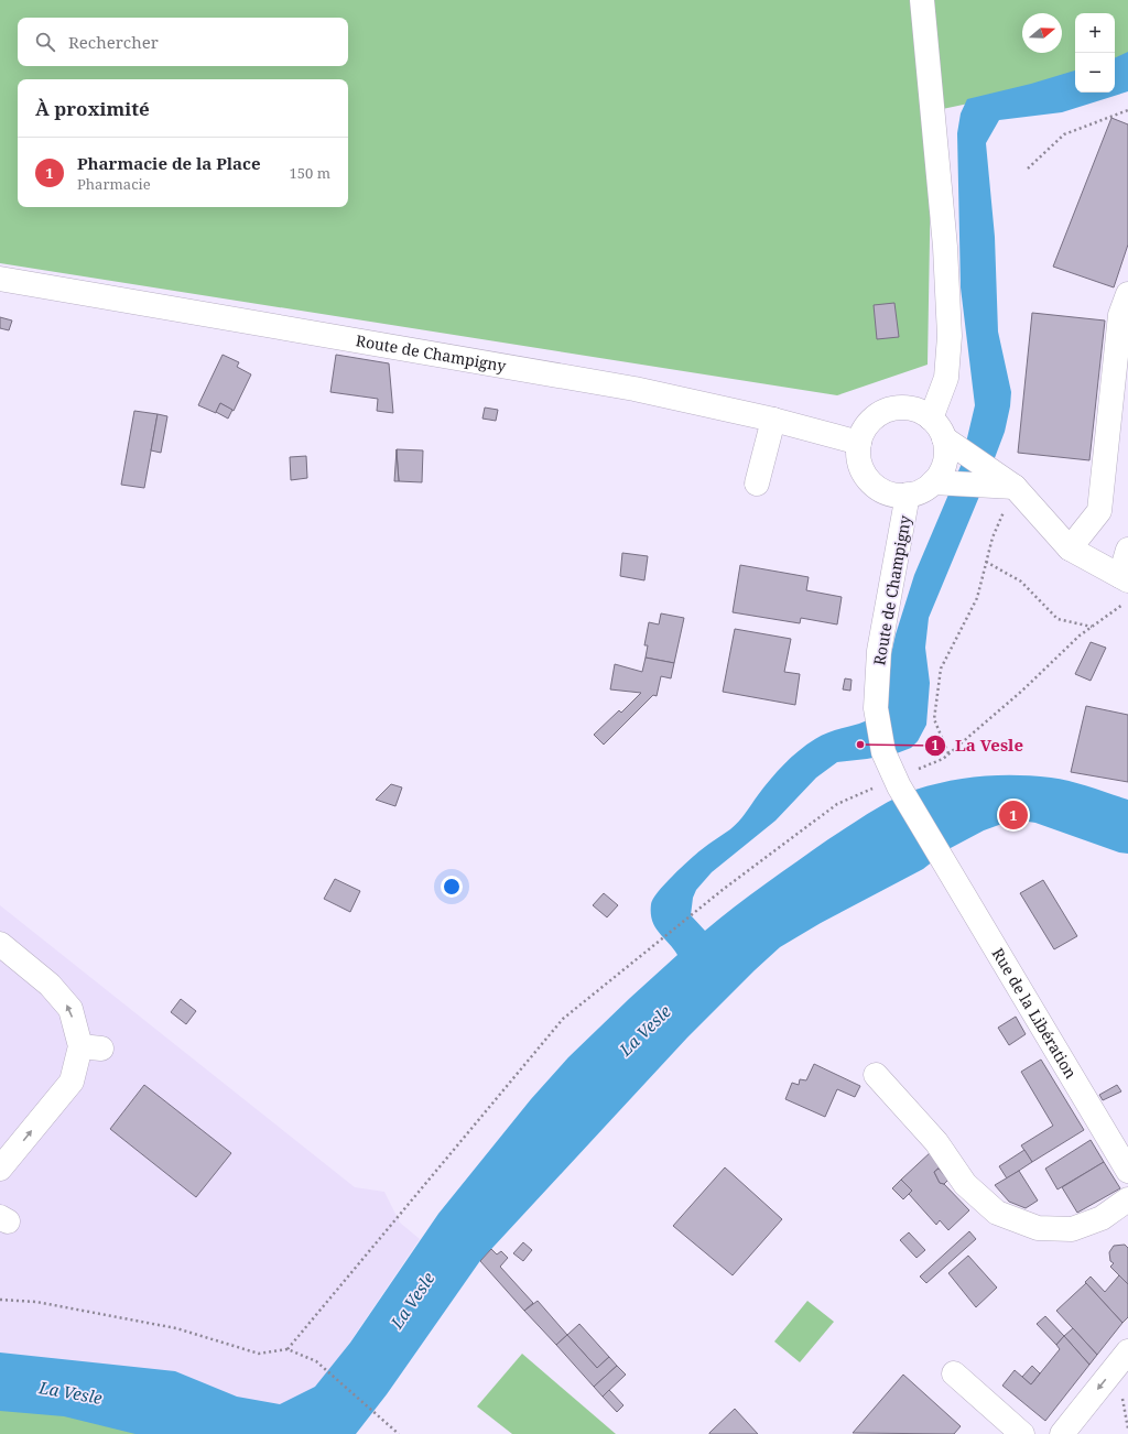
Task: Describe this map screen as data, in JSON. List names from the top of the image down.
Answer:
{
  "streets": {
    "street": ["Route de Champigny", "Rue de la Libération"]
  },
  "crossings": [
    ["Route de Champigny", "Rue de la Libération"]
  ],
  "water": ["La Vesle"],
  "places": ["La Vesle"],
  "north": "right",
  "page": {
    "map_buttons": ["+", "−"],
    "search": "Rechercher",
    "heading": "À proximité",
    "list": [
      {
        "mark": "1",
        "name": "Pharmacie de la Place",
        "note": "Pharmacie",
        "value": "150 m"
      }
    ],
    "pins": "1"
  }
}
